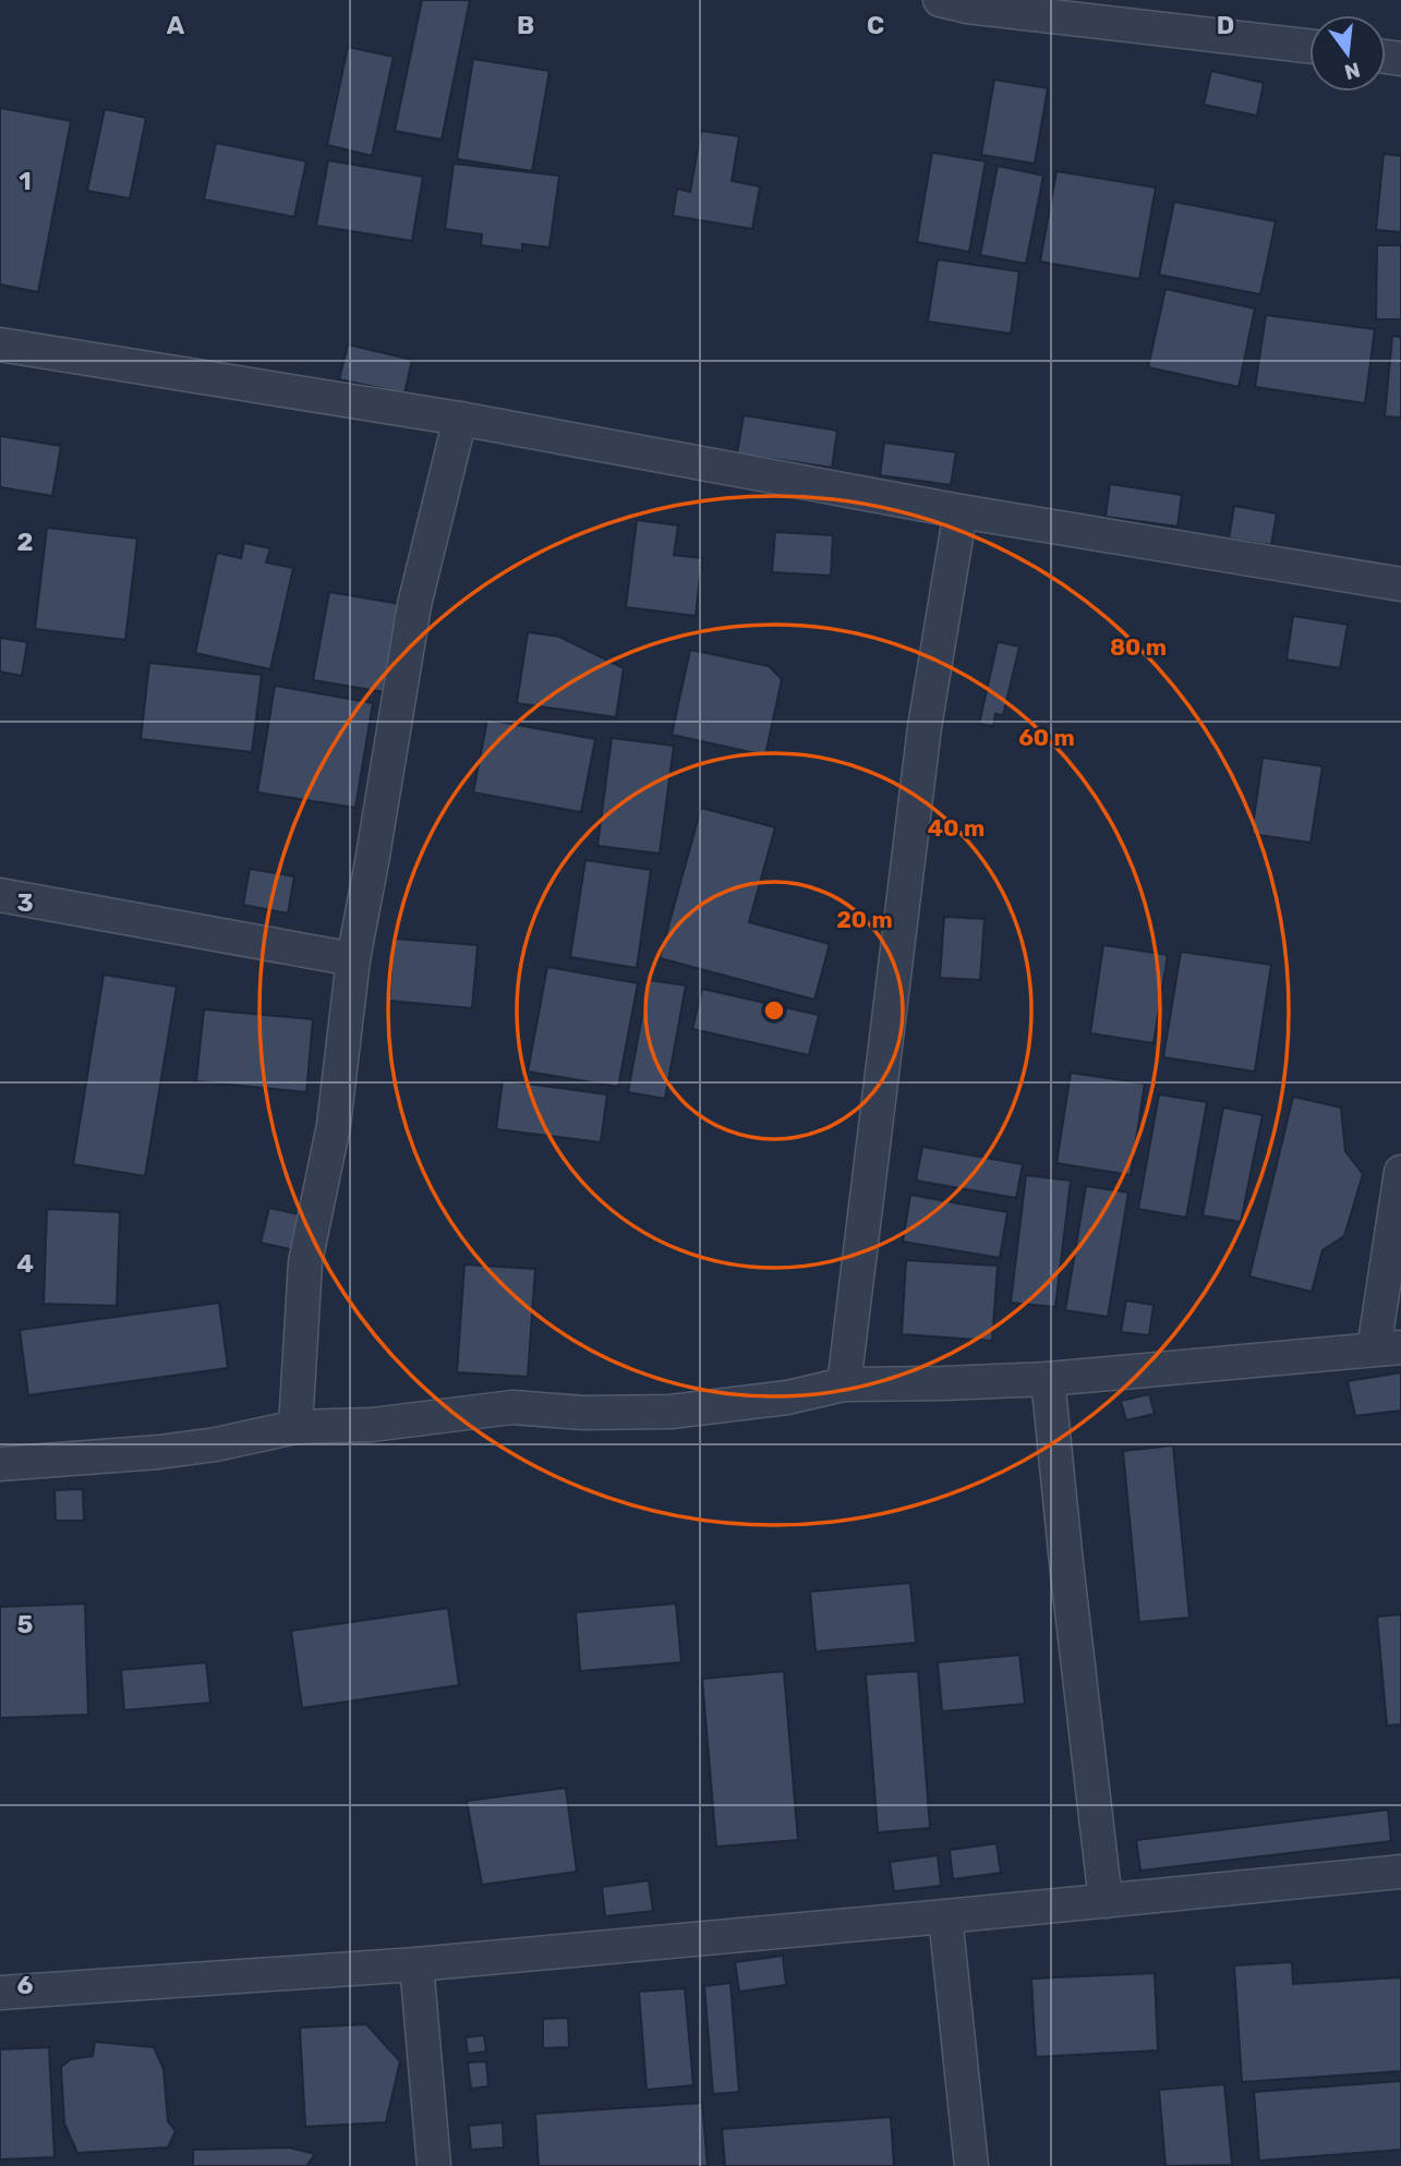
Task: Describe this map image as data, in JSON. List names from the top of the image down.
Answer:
{
  "north": "bottom",
  "grid": {
    "columns": [
      "A",
      "B",
      "C",
      "D"
    ],
    "rows": [
      "1",
      "2",
      "3",
      "4",
      "5",
      "6"
    ]
  },
  "rings": [
    "80 m",
    "60 m",
    "40 m",
    "20 m"
  ]
}
